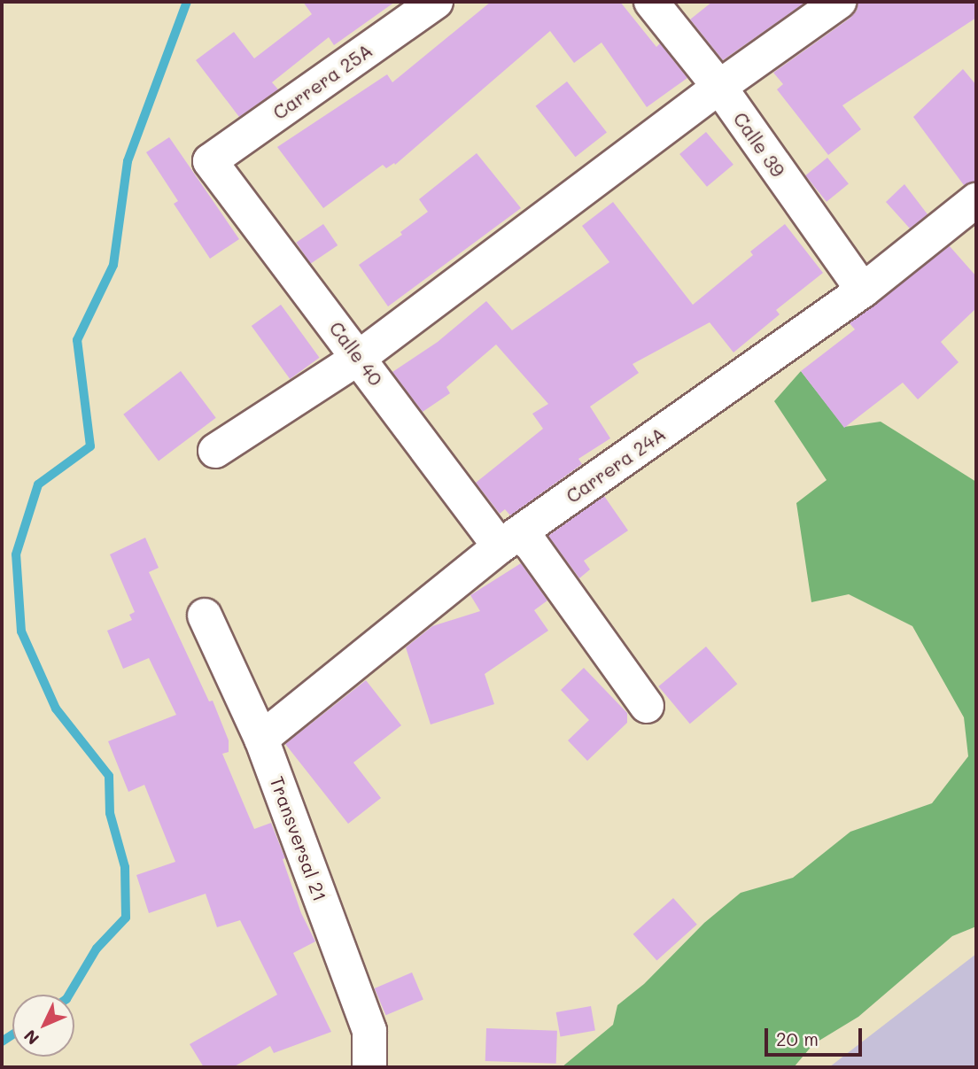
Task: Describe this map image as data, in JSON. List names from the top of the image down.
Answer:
{
  "streets": {
    "street": [
      "Carrera 25A",
      "Calle 39",
      "Calle 40",
      "Carrera 24A",
      "Transversal 21"
    ]
  },
  "crossings": [
    ["Carrera 25A", "Calle 40"],
    ["Calle 39", "Carrera 24A"],
    ["Calle 40", "Carrera 24A"],
    ["Carrera 24A", "Transversal 21"]
  ],
  "scale_bar": "20 m",
  "north": "bottom left"
}
